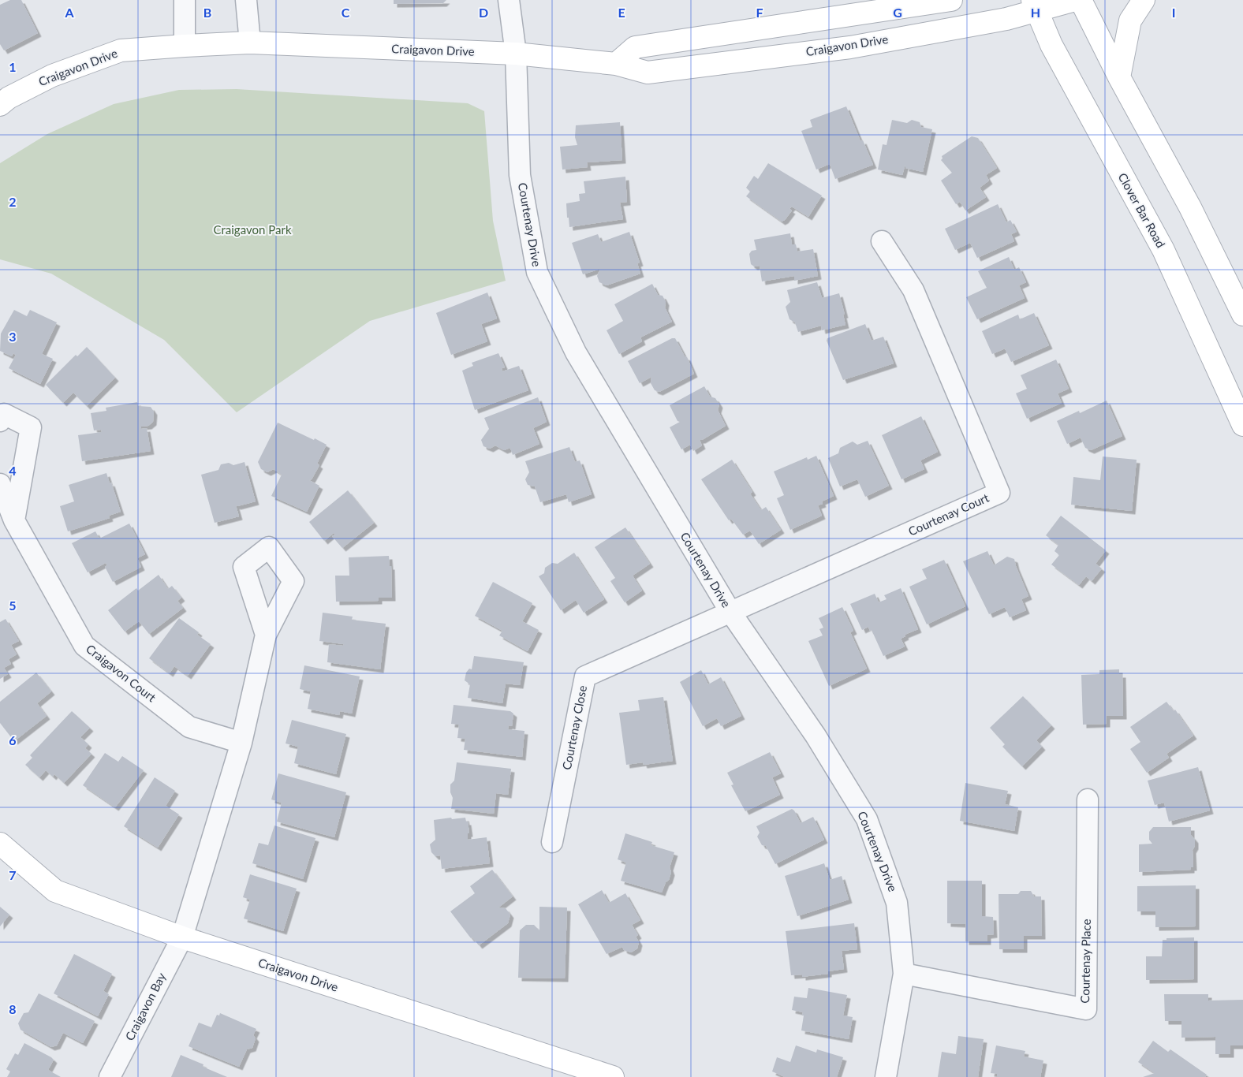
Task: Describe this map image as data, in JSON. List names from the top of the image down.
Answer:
{
  "streets": {
    "street": [
      "Craigavon Drive",
      "Clover Bar Road",
      "Courtenay Drive",
      "Courtenay Court",
      "Craigavon Court",
      "Courtenay Close",
      "Courtenay Place",
      "Craigavon Bay"
    ]
  },
  "crossings": [
    ["Craigavon Drive", "Clover Bar Road"],
    ["Craigavon Drive", "Courtenay Drive"],
    ["Craigavon Drive", "Craigavon Bay"],
    ["Courtenay Drive", "Courtenay Court"],
    ["Courtenay Drive", "Courtenay Close"],
    ["Courtenay Drive", "Courtenay Place"],
    ["Courtenay Court", "Courtenay Close"]
  ],
  "parks": ["Craigavon Park"],
  "grid": {
    "columns": [
      "A",
      "B",
      "C",
      "D",
      "E",
      "F",
      "G",
      "H",
      "I"
    ],
    "rows": [
      "1",
      "2",
      "3",
      "4",
      "5",
      "6",
      "7",
      "8"
    ]
  }
}
